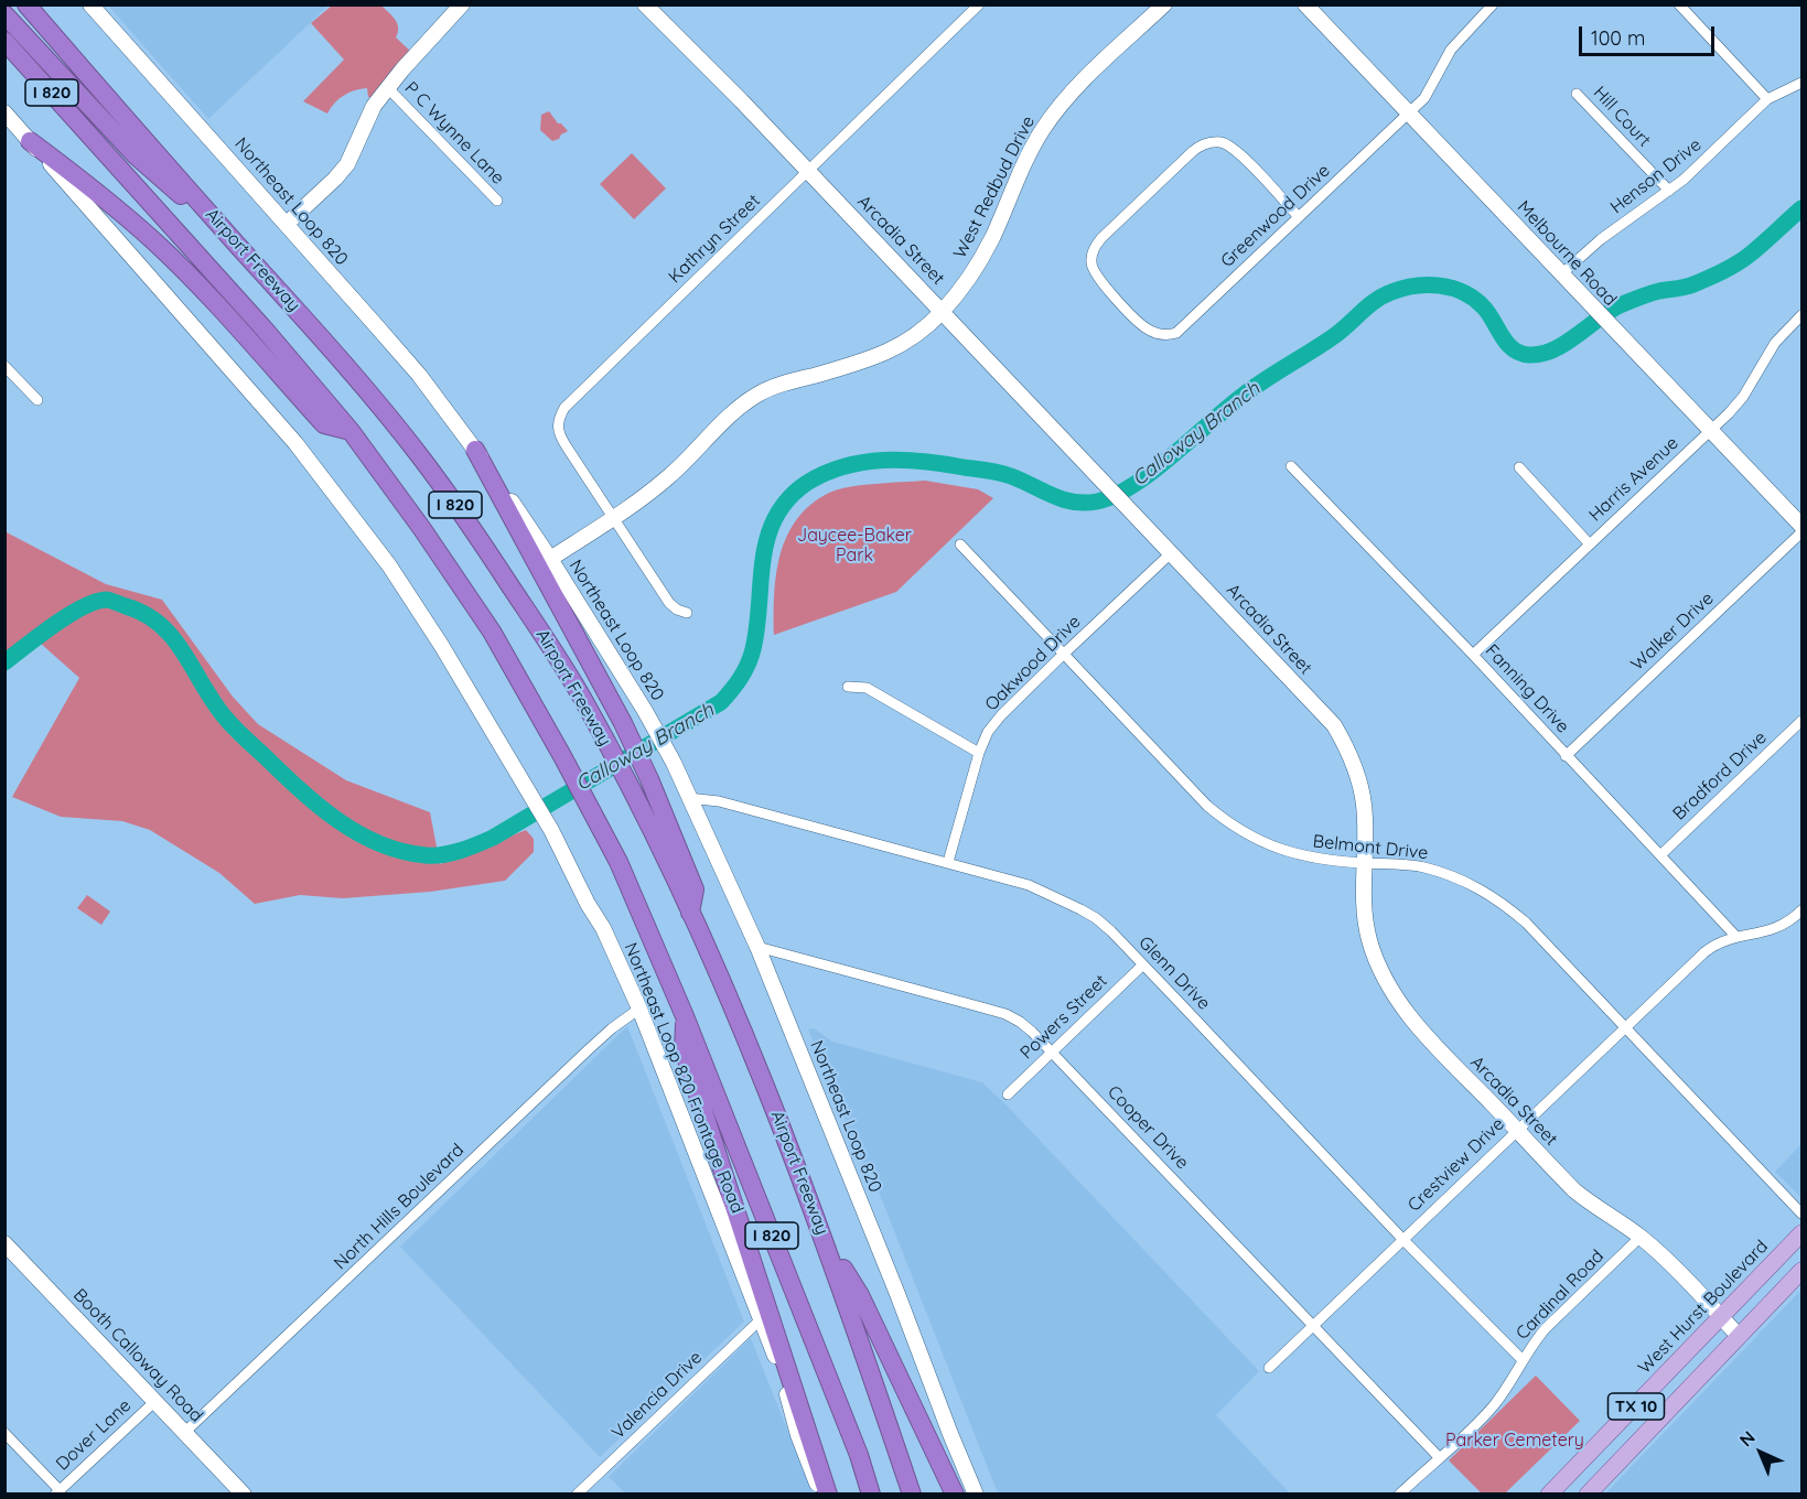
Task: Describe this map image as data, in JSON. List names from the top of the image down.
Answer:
{
  "streets": {
    "highway": ["I 820", "Airport Freeway"],
    "main road": ["West Hurst Boulevard", "TX 10"],
    "street": [
      "Hill Court",
      "P C Wynne Lane",
      "Henson Drive",
      "West Redbud Drive",
      "Northeast Loop 820",
      "Greenwood Drive",
      "Kathryn Street",
      "Arcadia Street",
      "Melbourne Road",
      "Harris Avenue",
      "Walker Drive",
      "Oakwood Drive",
      "Fanning Drive",
      "Bradford Drive",
      "Belmont Drive",
      "Glenn Drive",
      "Powers Street",
      "Northeast Loop 820 Frontage Road",
      "Cooper Drive",
      "Crestview Drive",
      "North Hills Boulevard",
      "Cardinal Road",
      "Booth Calloway Road",
      "Valencia Drive",
      "Dover Lane"
    ]
  },
  "crossings": [
    ["I 820", "Airport Freeway"],
    ["Hill Court", "Henson Drive"],
    ["Henson Drive", "Melbourne Road"],
    ["West Redbud Drive", "Northeast Loop 820"],
    ["West Redbud Drive", "Kathryn Street"],
    ["West Redbud Drive", "Arcadia Street"],
    ["Northeast Loop 820", "Glenn Drive"],
    ["Northeast Loop 820", "Cooper Drive"],
    ["Greenwood Drive", "Melbourne Road"],
    ["Kathryn Street", "Arcadia Street"],
    ["Arcadia Street", "Oakwood Drive"],
    ["Arcadia Street", "Belmont Drive"],
    ["Arcadia Street", "Crestview Drive"],
    ["Arcadia Street", "Cardinal Road"],
    ["Arcadia Street", "West Hurst Boulevard"],
    ["Arcadia Street", "TX 10"],
    ["Melbourne Road", "Harris Avenue"],
    ["Harris Avenue", "Fanning Drive"],
    ["Walker Drive", "Fanning Drive"],
    ["Oakwood Drive", "Belmont Drive"],
    ["Oakwood Drive", "Glenn Drive"],
    ["Fanning Drive", "Bradford Drive"],
    ["Fanning Drive", "Crestview Drive"],
    ["Belmont Drive", "Crestview Drive"],
    ["Glenn Drive", "Powers Street"],
    ["Glenn Drive", "Crestview Drive"],
    ["Glenn Drive", "Cardinal Road"],
    ["Powers Street", "Cooper Drive"],
    ["Northeast Loop 820 Frontage Road", "North Hills Boulevard"],
    ["Northeast Loop 820 Frontage Road", "Valencia Drive"],
    ["Cooper Drive", "Crestview Drive"],
    ["Cooper Drive", "Cardinal Road"],
    ["North Hills Boulevard", "Booth Calloway Road"],
    ["Booth Calloway Road", "Dover Lane"]
  ],
  "water": ["Calloway Branch"],
  "parks": ["Jaycee-Baker Park", "Parker Cemetery"],
  "scale_bar": "100 m",
  "north": "top left"
}
